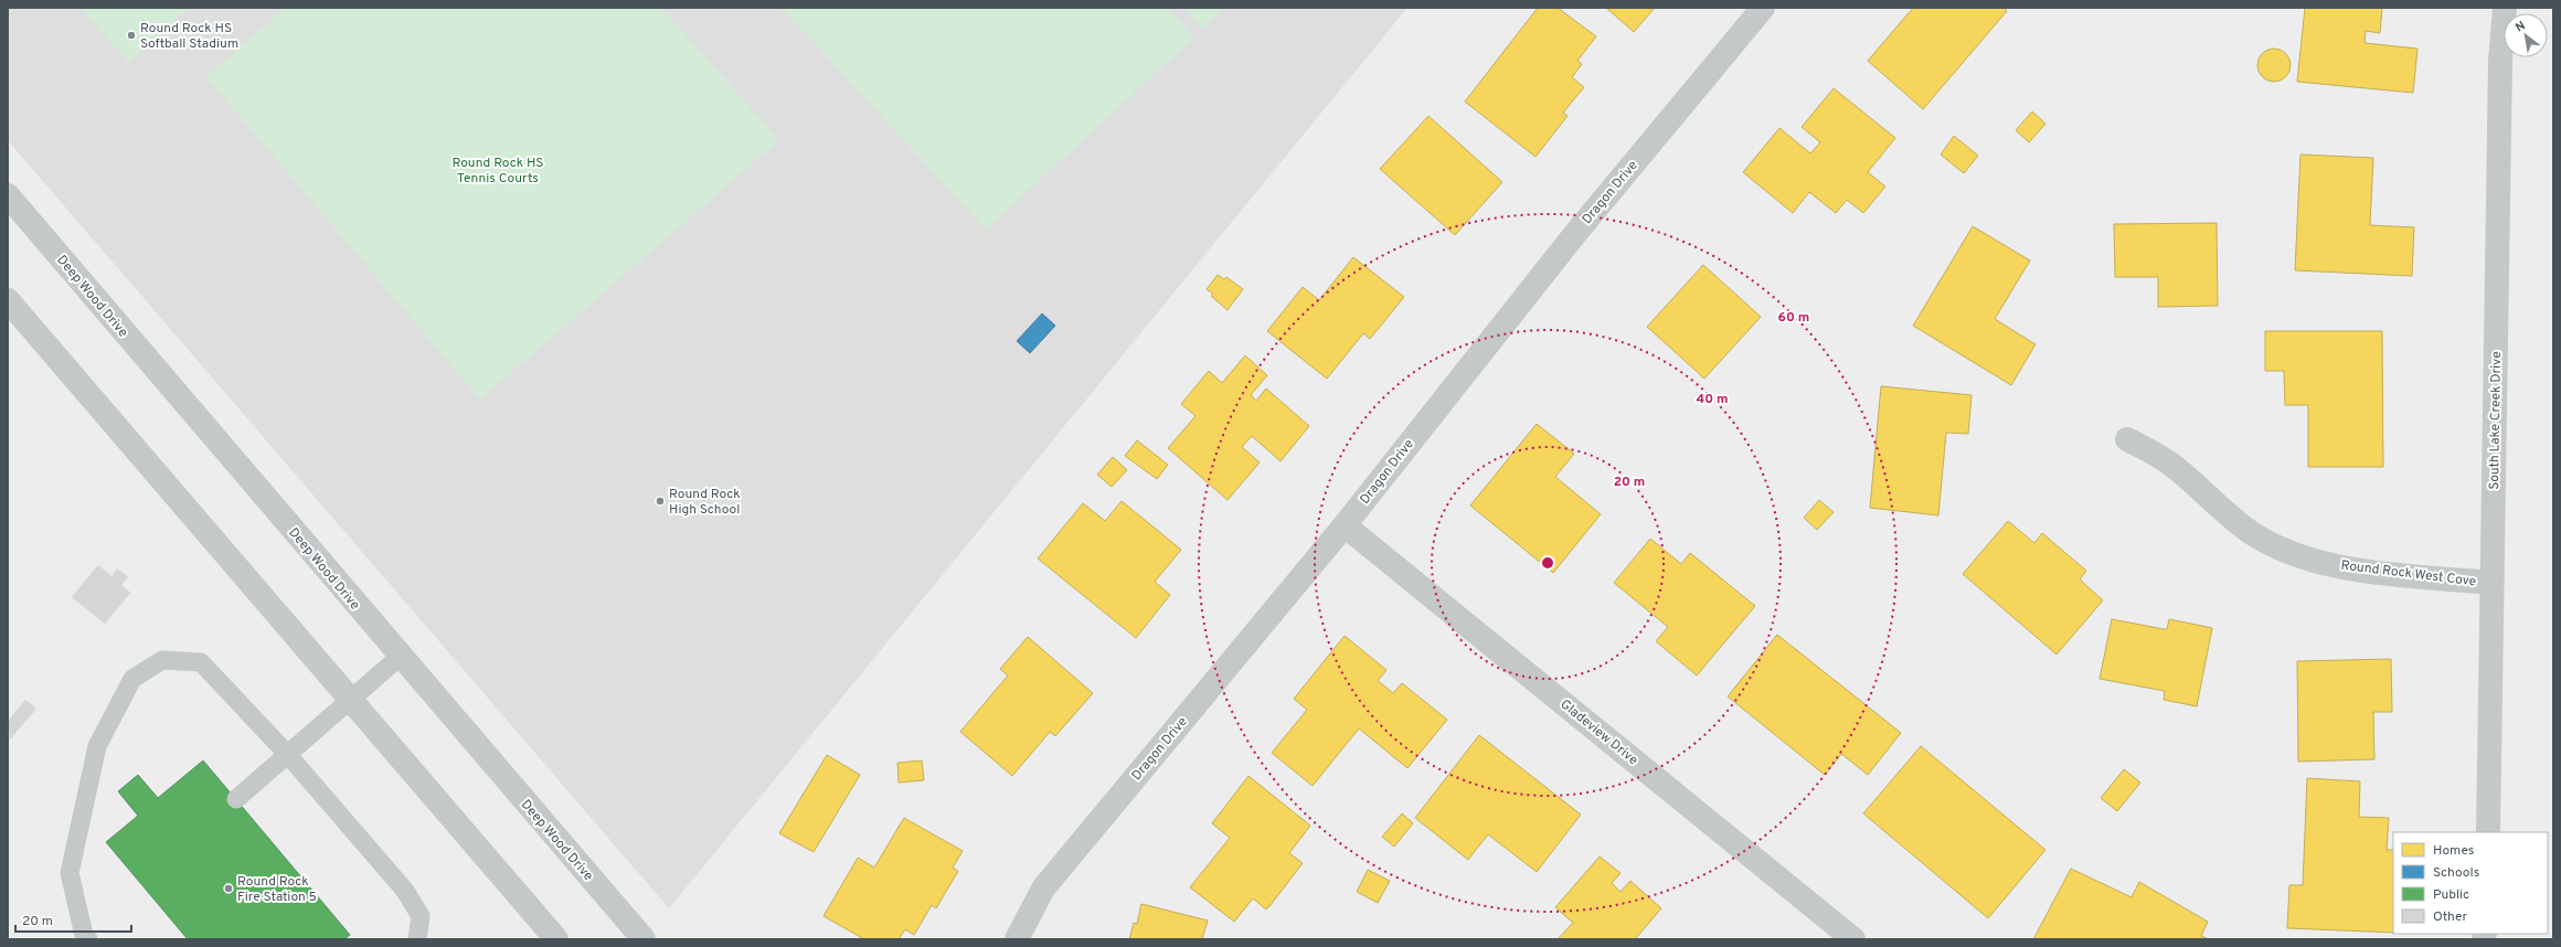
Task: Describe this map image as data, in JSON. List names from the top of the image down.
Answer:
{
  "streets": {
    "street": [
      "Dragon Drive",
      "Deep Wood Drive",
      "South Lake Creek Drive",
      "Round Rock West Cove",
      "Gladeview Drive"
    ]
  },
  "crossings": [
    ["Dragon Drive", "Gladeview Drive"],
    ["South Lake Creek Drive", "Round Rock West Cove"]
  ],
  "parks": ["Round Rock HS Tennis Courts"],
  "places": ["Round Rock HS Softball Stadium", "Round Rock High School", "Round Rock Fire Station 5"],
  "legend": [
    "Homes",
    "Schools",
    "Public",
    "Other"
  ],
  "scale_bar": "20 m",
  "north": "top left",
  "rings": ["60 m", "40 m", "20 m"]
}
